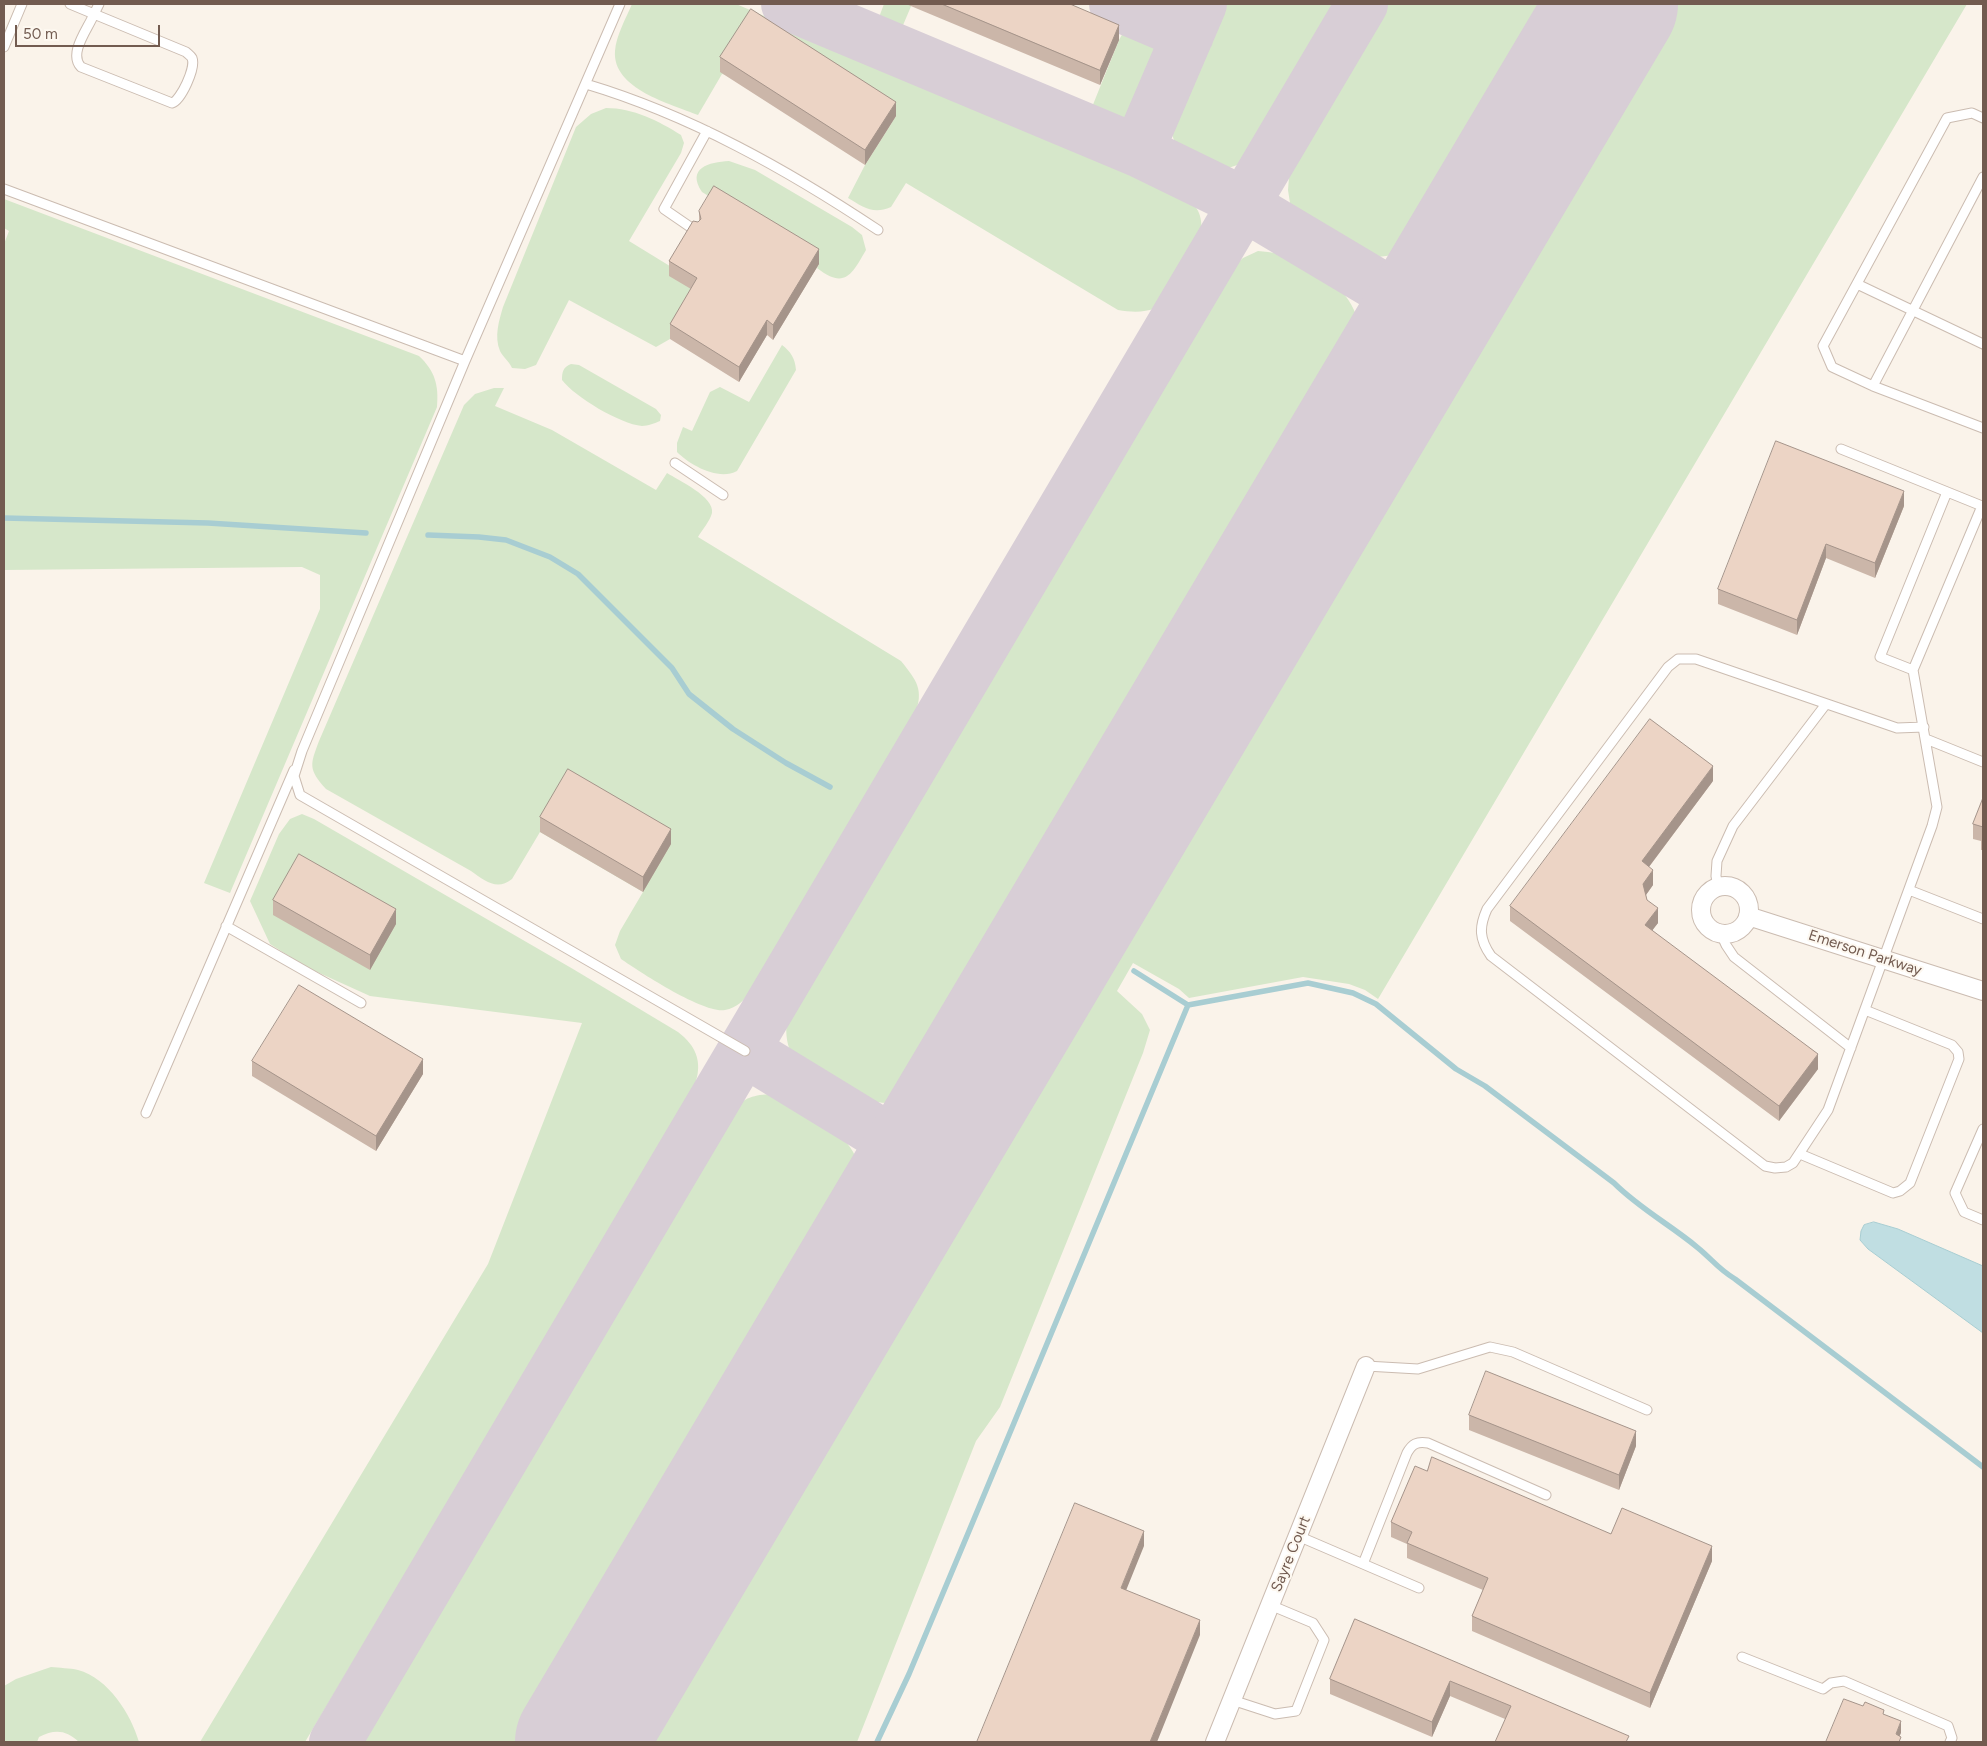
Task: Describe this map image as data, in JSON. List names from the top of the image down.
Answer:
{
  "streets": {
    "street": ["Emerson Parkway", "Sayre Court"]
  },
  "scale_bar": "50 m"
}
